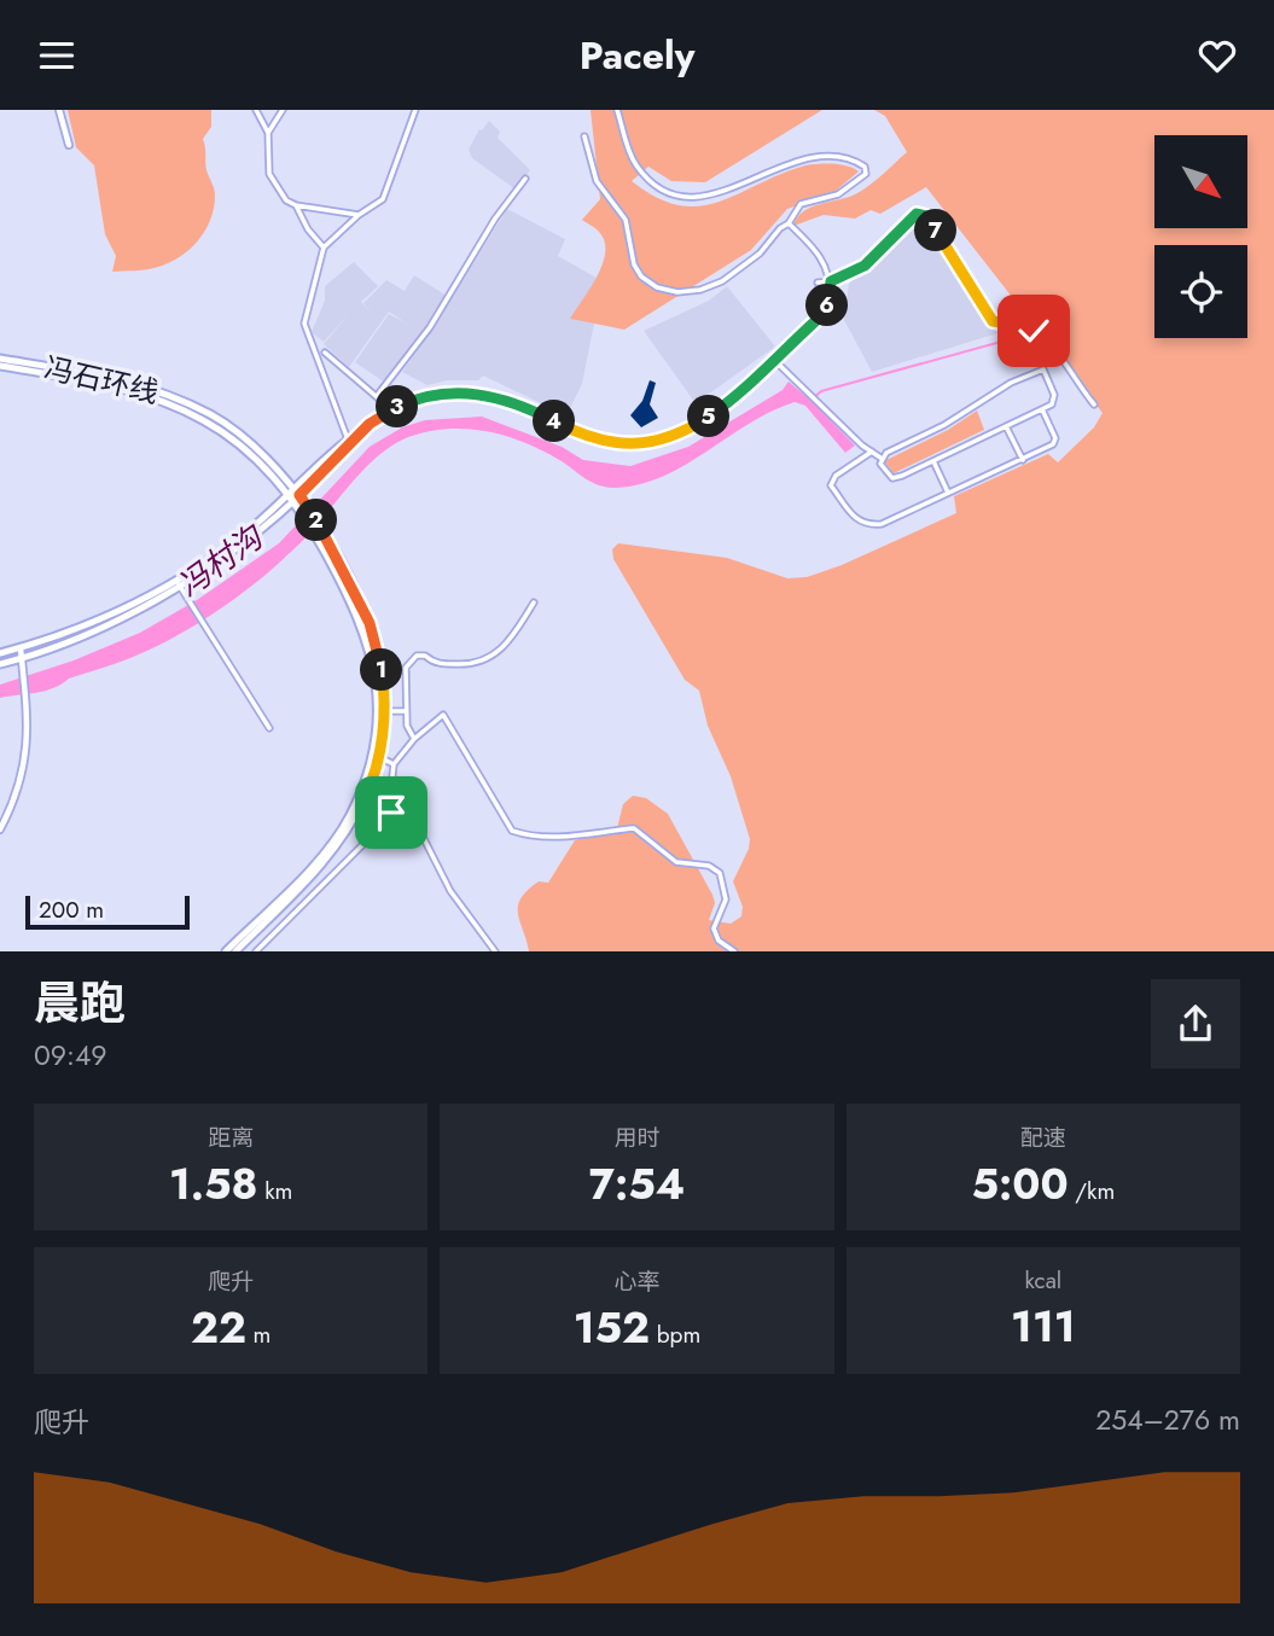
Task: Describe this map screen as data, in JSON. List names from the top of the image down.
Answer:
{
  "streets": {
    "main road": ["冯石环线"]
  },
  "water": ["冯村沟"],
  "scale_bar": "200 m",
  "north": "bottom right",
  "page": {
    "header": "Pacely",
    "pins": [
      "7",
      "6",
      "3",
      "5",
      "4",
      "2",
      "1"
    ],
    "scale": "200 m",
    "heading": ["晨跑", "09:49"],
    "stats": [
      ["距离", "1.58 km"],
      ["用时", "7:54"],
      ["配速", "5:00 /km"],
      ["爬升", "22 m"],
      ["心率", "152 bpm"],
      ["kcal", "111"]
    ],
    "chart": ["爬升", "254–276 m"]
  }
}
